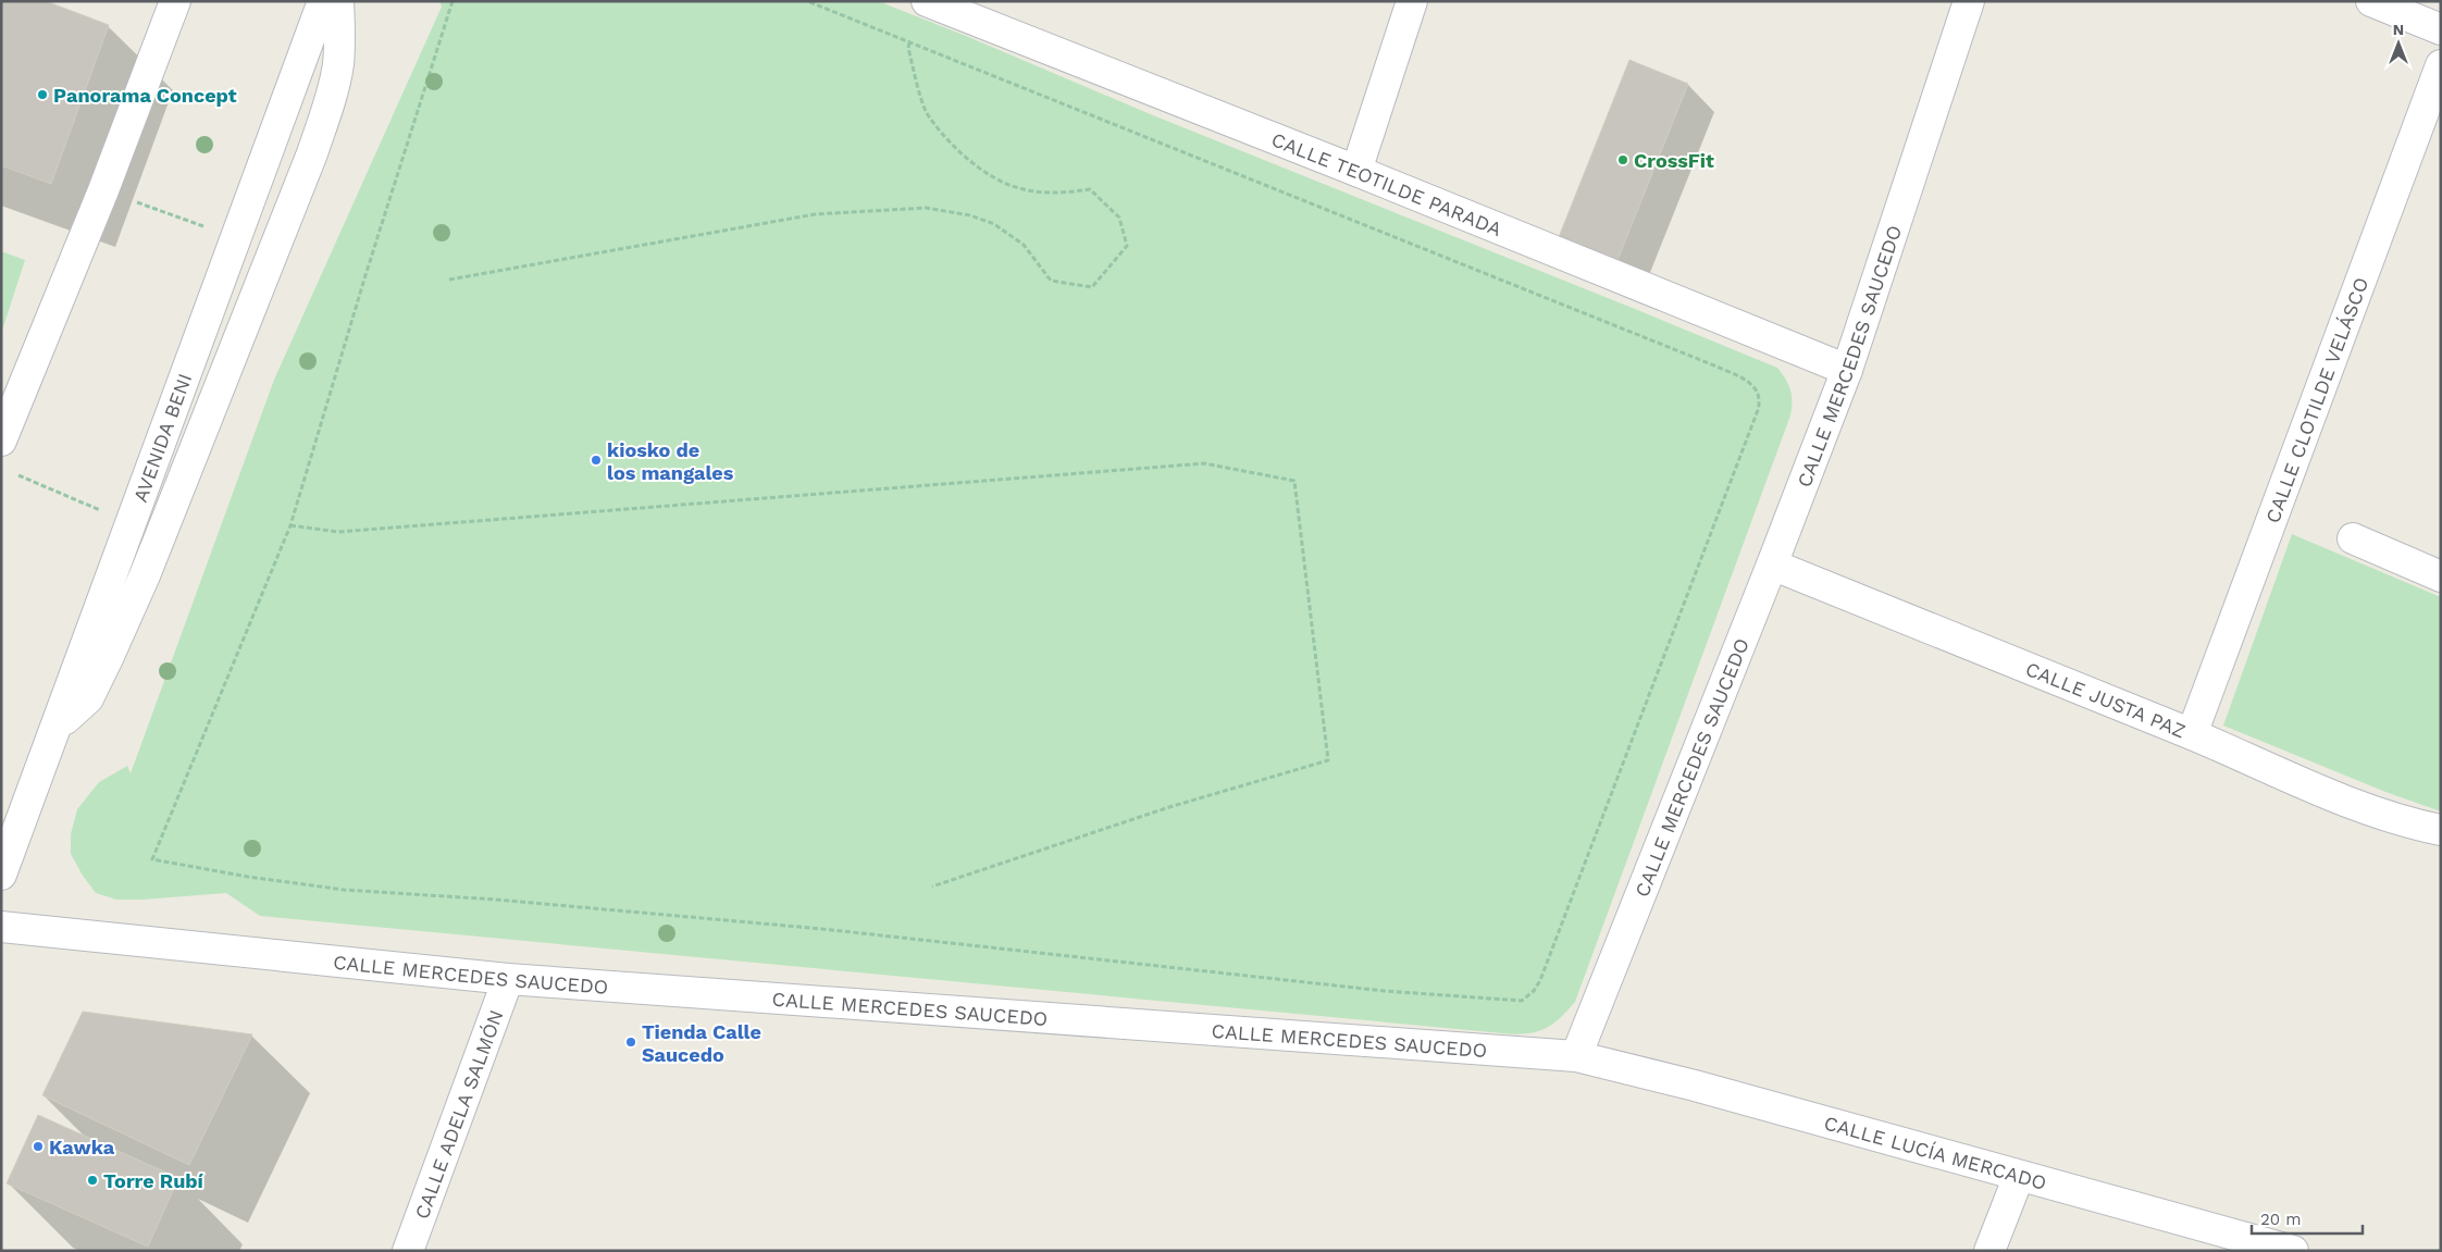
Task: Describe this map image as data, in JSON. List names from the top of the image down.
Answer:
{
  "streets": {
    "street": [
      "CALLE TEOTILDE PARADA",
      "CALLE MERCEDES SAUCEDO",
      "CALLE CLOTILDE VELÁSCO",
      "AVENIDA BENI",
      "CALLE JUSTA PAZ",
      "CALLE ADELA SALMÓN",
      "CALLE LUCÍA MERCADO"
    ]
  },
  "crossings": [
    ["CALLE TEOTILDE PARADA", "CALLE MERCEDES SAUCEDO"],
    ["CALLE MERCEDES SAUCEDO", "CALLE JUSTA PAZ"],
    ["CALLE MERCEDES SAUCEDO", "CALLE ADELA SALMÓN"],
    ["CALLE MERCEDES SAUCEDO", "CALLE LUCÍA MERCADO"],
    ["CALLE CLOTILDE VELÁSCO", "CALLE JUSTA PAZ"]
  ],
  "places": [
    "Panorama Concept",
    "CrossFit",
    "kiosko de los mangales",
    "Tienda Calle Saucedo",
    "Kawka",
    "Torre Rubí"
  ],
  "scale_bar": "20 m",
  "north": "top"
}
